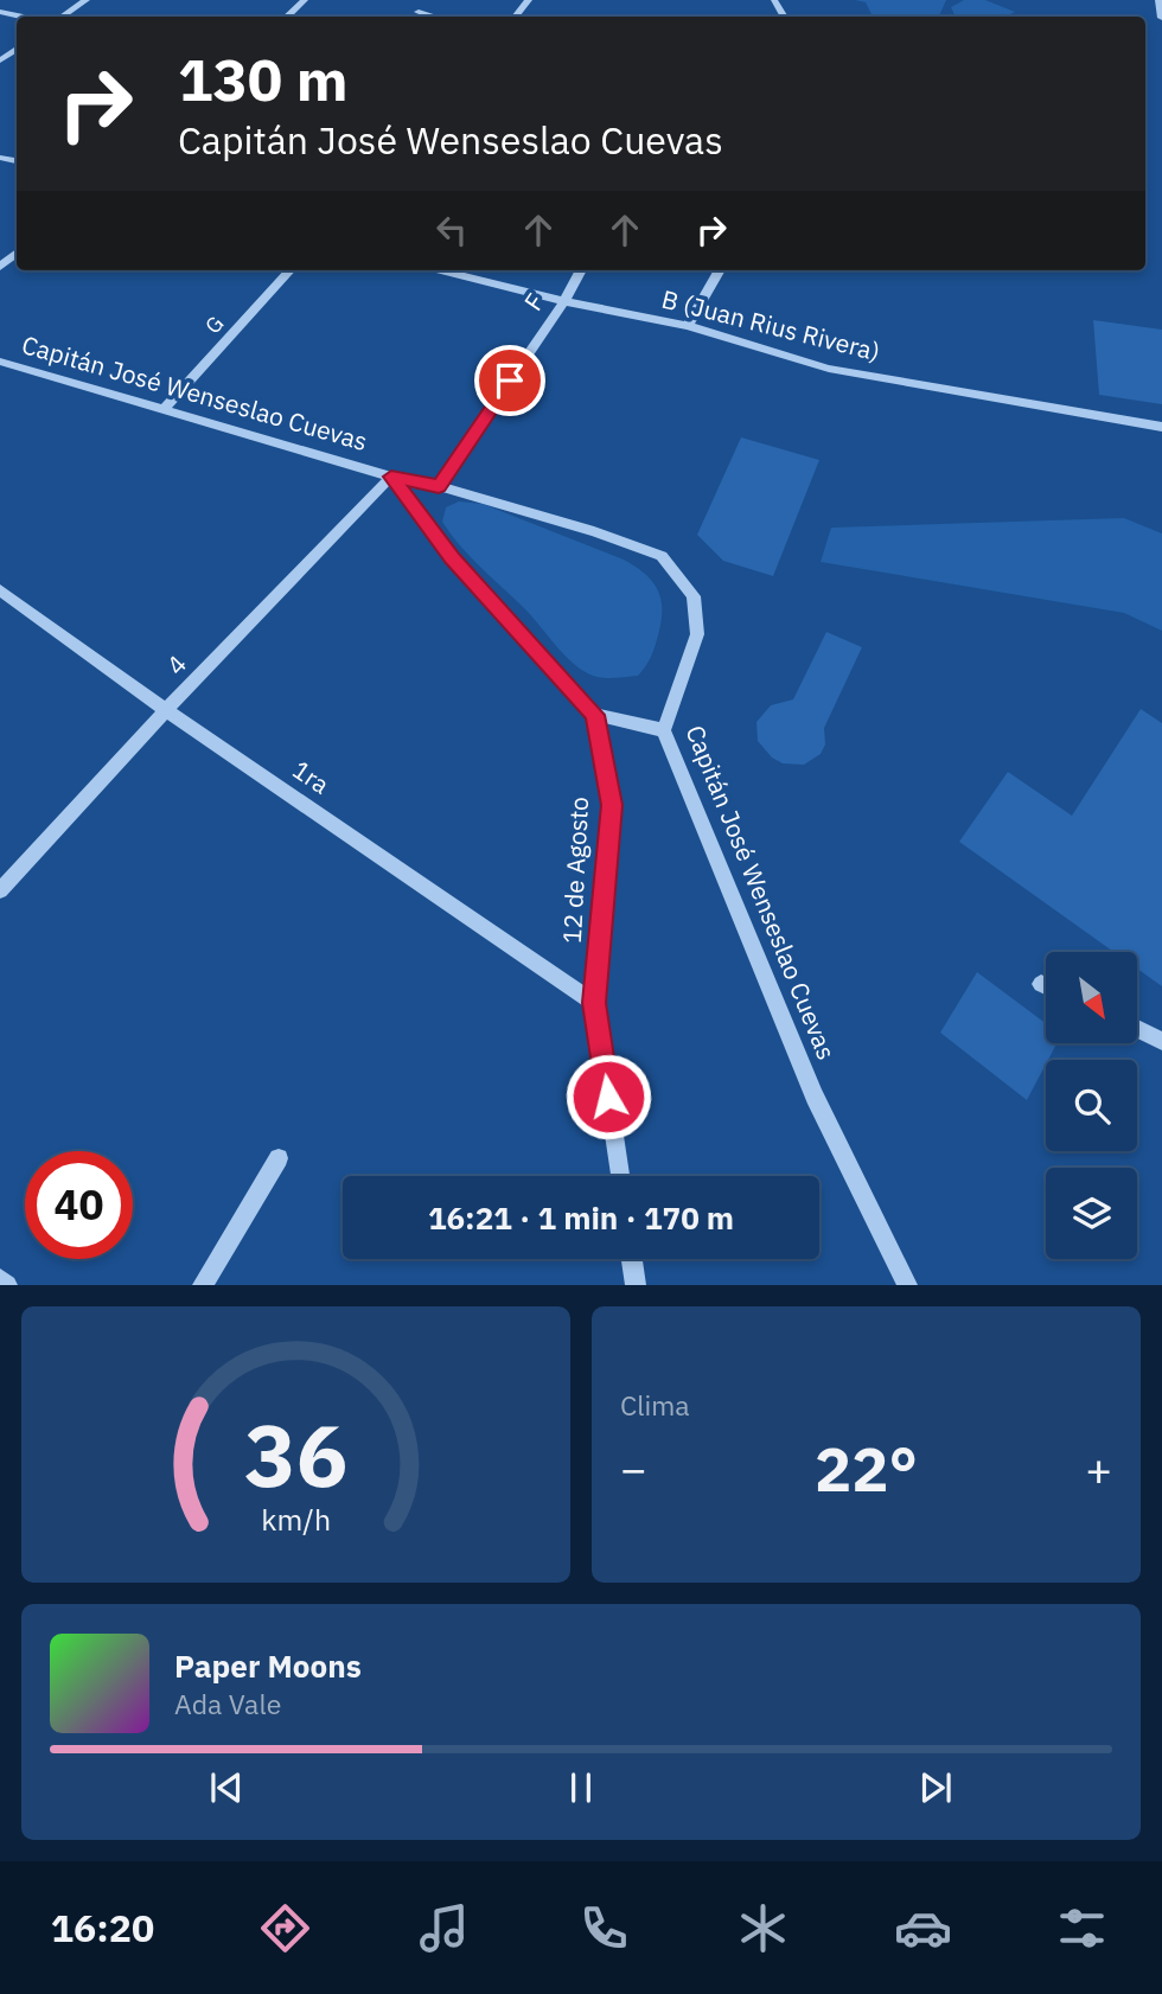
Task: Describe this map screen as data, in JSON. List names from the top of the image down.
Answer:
{
  "streets": {
    "street": [
      "F",
      "G",
      "B (Juan Rius Rivera)",
      "Capitán José Wenseslao Cuevas",
      "4",
      "1ra",
      "12 de Agosto"
    ]
  },
  "crossings": [
    ["F", "B (Juan Rius Rivera)"],
    ["F", "Capitán José Wenseslao Cuevas"],
    ["G", "Capitán José Wenseslao Cuevas"],
    ["Capitán José Wenseslao Cuevas", "4"],
    ["4", "1ra"],
    ["1ra", "12 de Agosto"]
  ],
  "north": "bottom right",
  "page": {
    "turn": ["130 m", "Capitán José Wenseslao Cuevas"],
    "limit": "40",
    "trip": "16:21 · 1 min · 170 m",
    "tile": "Clima",
    "heat": ["−", "22°", "+"],
    "song": ["Paper Moons", "Ada Vale"],
    "tabs": "16:20",
    "gauge": ["36", "km/h"]
  }
}
